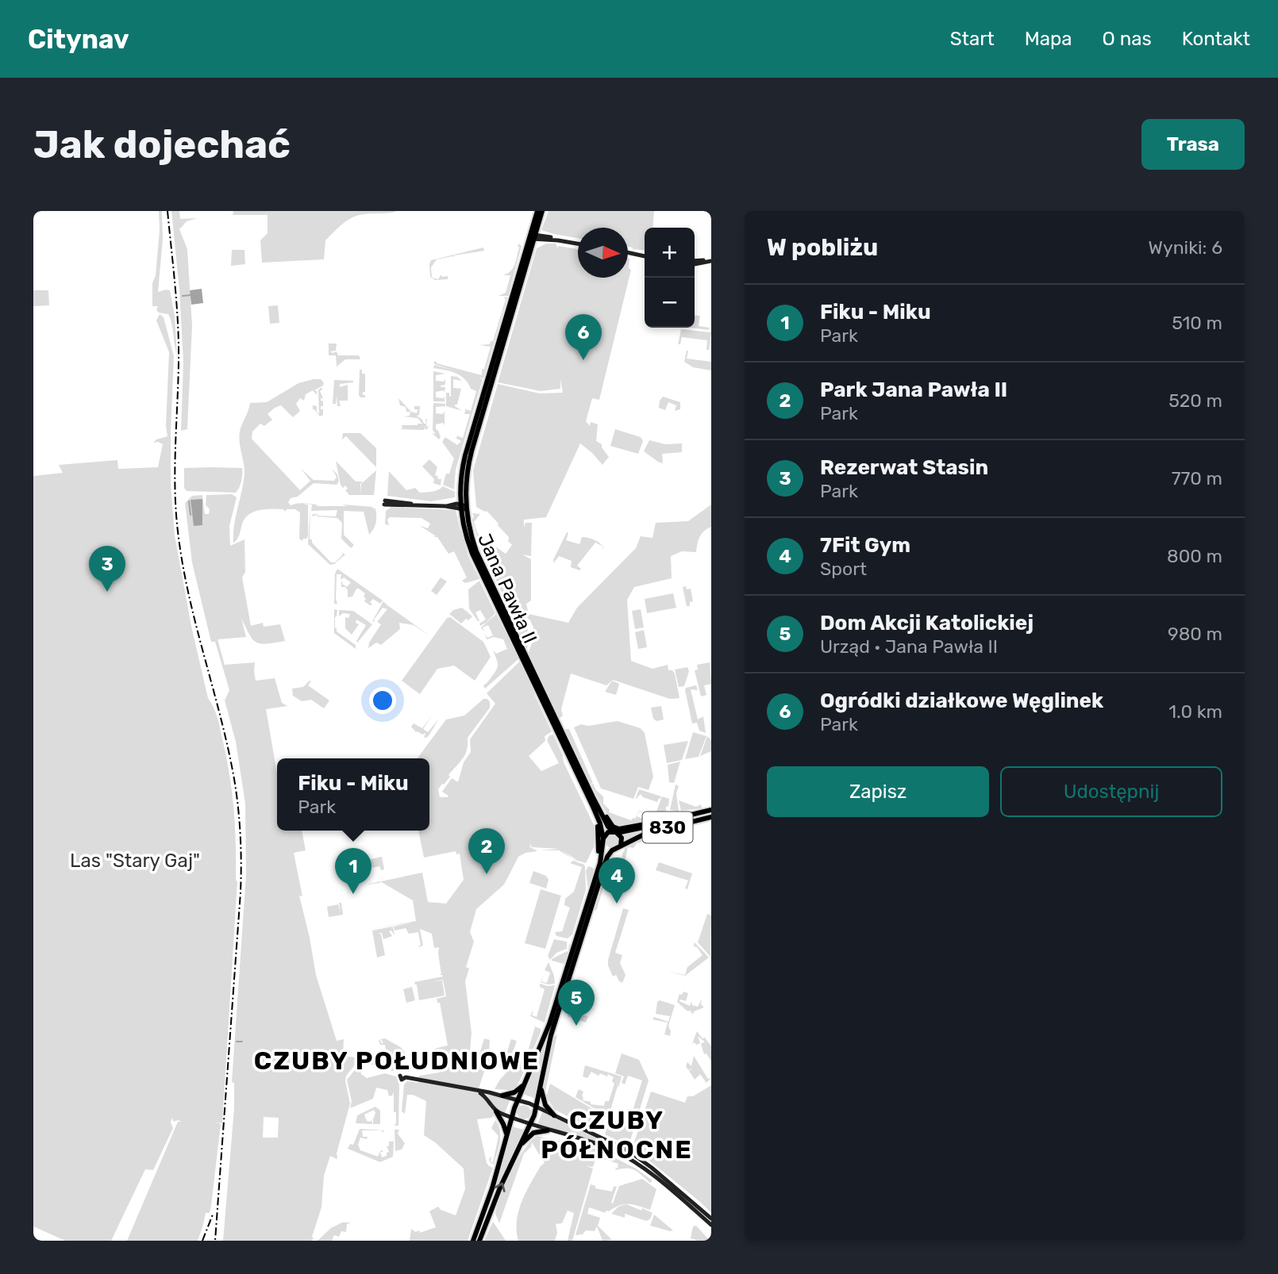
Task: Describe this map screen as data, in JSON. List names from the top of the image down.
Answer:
{
  "streets": {
    "main road": ["Jana Pawła II", "830"]
  },
  "crossings": [
    ["Jana Pawła II", "830"]
  ],
  "districts": ["CZUBY POŁUDNIOWE", "CZUBY PÓŁNOCNE"],
  "parks": ["Las \"Stary Gaj\""],
  "north": "right",
  "page": {
    "header": "Citynav",
    "nav": [
      "Start",
      "Mapa",
      "O nas",
      "Kontakt"
    ],
    "buttons": [
      "Trasa",
      ["Zapisz", "Udostępnij"]
    ],
    "title": "Jak dojechać",
    "heading": ["W pobliżu", "Wyniki: 6"],
    "map_buttons": ["+", "−"],
    "list": [
      {
        "mark": "1",
        "name": "Fiku - Miku",
        "note": "Park",
        "value": "510 m"
      },
      {
        "mark": "2",
        "name": "Park Jana Pawła II",
        "note": "Park",
        "value": "520 m"
      },
      {
        "mark": "3",
        "name": "Rezerwat Stasin",
        "note": "Park",
        "value": "770 m"
      },
      {
        "mark": "4",
        "name": "7Fit Gym",
        "note": "Sport",
        "value": "800 m"
      },
      {
        "mark": "5",
        "name": "Dom Akcji Katolickiej",
        "note": "Urząd · Jana Pawła II",
        "value": "980 m"
      },
      {
        "mark": "6",
        "name": "Ogródki działkowe Węglinek",
        "note": "Park",
        "value": "1.0 km"
      }
    ],
    "pins": [
      "6",
      "3",
      "2",
      "1",
      "4",
      "5"
    ],
    "popup": ["Fiku - Miku", "Park"]
  }
}
